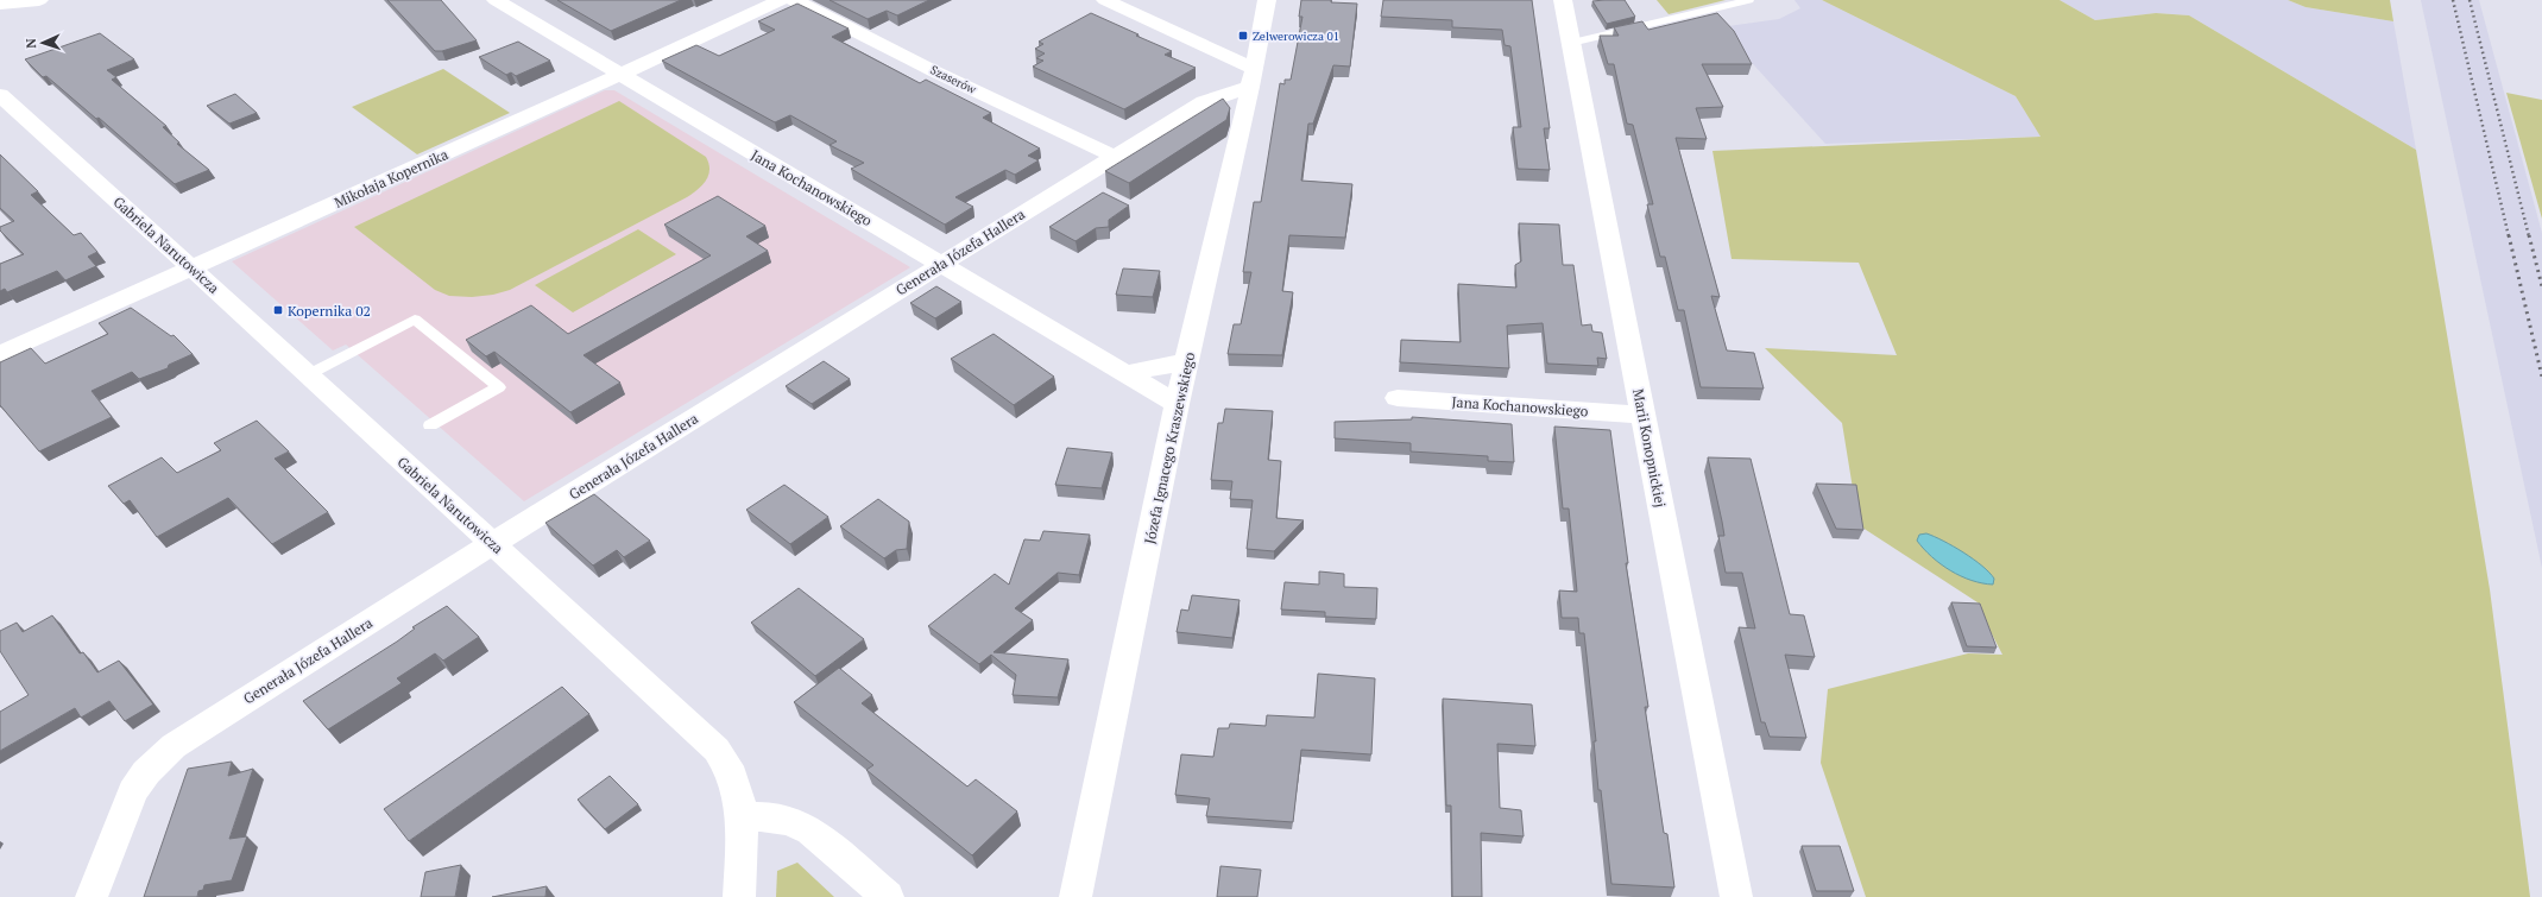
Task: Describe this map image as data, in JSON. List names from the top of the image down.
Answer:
{
  "streets": {
    "street": [
      "Szaserów",
      "Mikołaja Kopernika",
      "Jana Kochanowskiego",
      "Gabriela Narutowicza",
      "Generała Józefa Hallera",
      "Józefa Ignacego Kraszewskiego",
      "Marii Konopnickiej"
    ]
  },
  "crossings": [
    ["Szaserów", "Generała Józefa Hallera"],
    ["Mikołaja Kopernika", "Jana Kochanowskiego"],
    ["Mikołaja Kopernika", "Gabriela Narutowicza"],
    ["Jana Kochanowskiego", "Generała Józefa Hallera"],
    ["Jana Kochanowskiego", "Józefa Ignacego Kraszewskiego"],
    ["Jana Kochanowskiego", "Marii Konopnickiej"],
    ["Gabriela Narutowicza", "Generała Józefa Hallera"],
    ["Generała Józefa Hallera", "Józefa Ignacego Kraszewskiego"]
  ],
  "places": {
    "transit": ["Zelwerowicza 01", "Kopernika 02"]
  },
  "north": "left"
}
